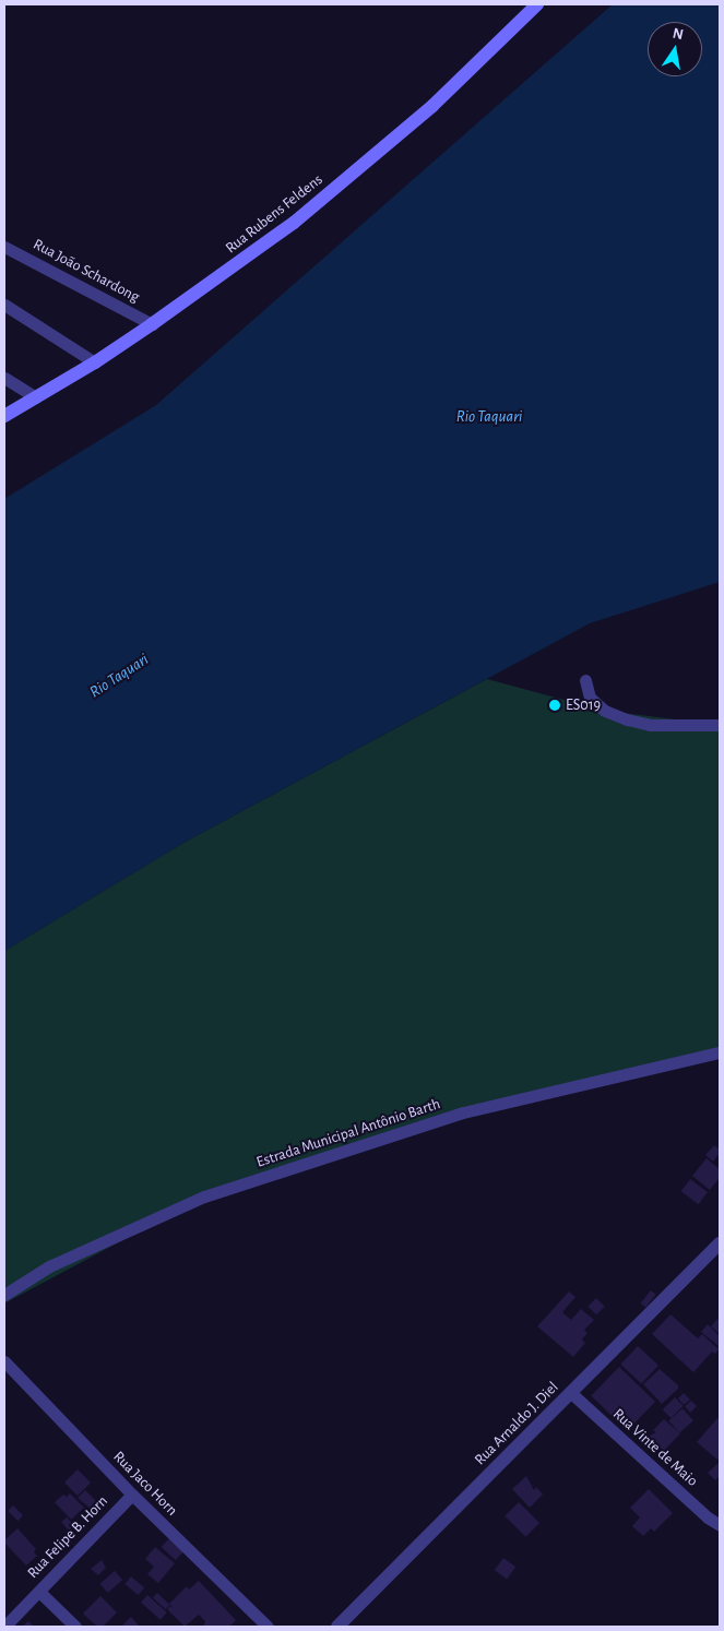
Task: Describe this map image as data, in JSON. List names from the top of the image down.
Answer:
{
  "streets": {
    "main road": ["Rua Rubens Feldens"],
    "street": [
      "Rua João Schardong",
      "Estrada Municipal Antônio Barth",
      "Rua Arnaldo J. Diel",
      "Rua Vinte de Maio",
      "Rua Jaco Horn",
      "Rua Felipe B. Horn"
    ]
  },
  "crossings": [
    ["Rua Rubens Feldens", "Rua João Schardong"],
    ["Rua Arnaldo J. Diel", "Rua Vinte de Maio"],
    ["Rua Jaco Horn", "Rua Felipe B. Horn"]
  ],
  "water": ["Rio Taquari"],
  "places": ["ES019"],
  "north": "top"
}
